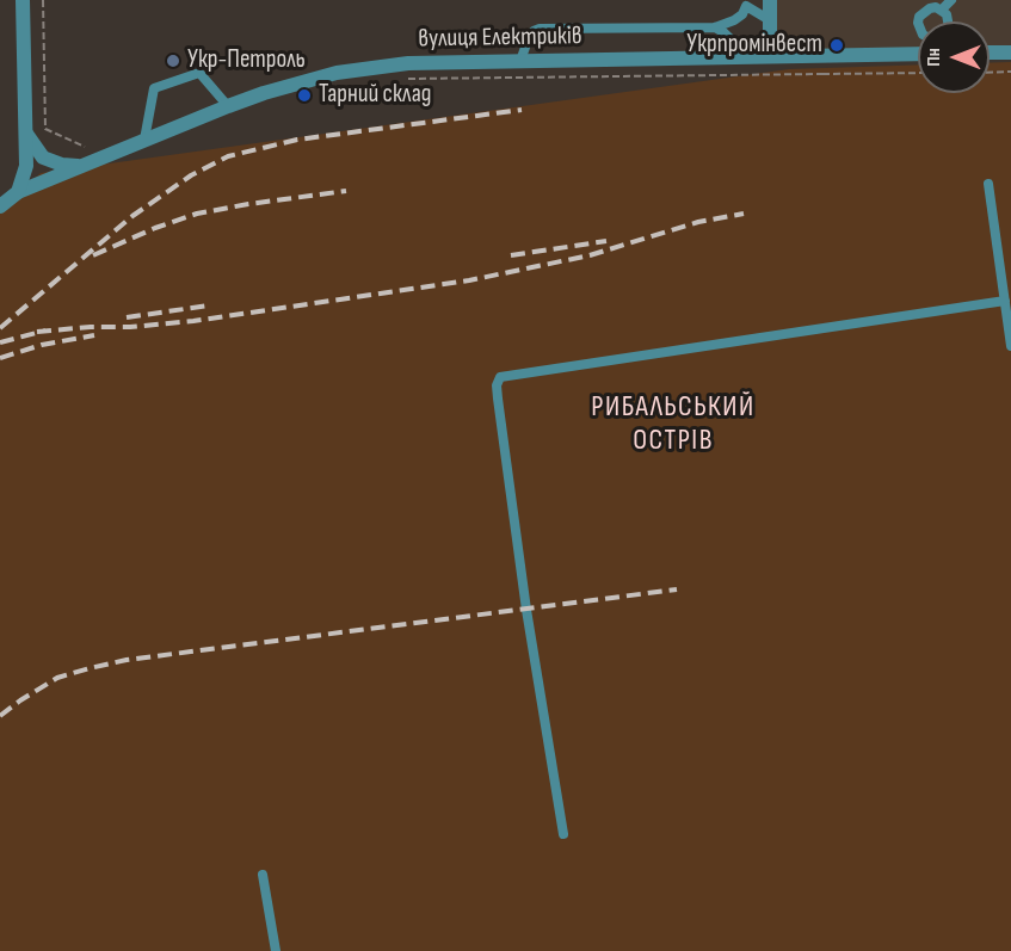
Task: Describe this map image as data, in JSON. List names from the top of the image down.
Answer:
{
  "streets": {
    "street": ["вулиця Електриків"]
  },
  "districts": ["РИБАЛЬСЬКИЙ ОСТРІВ"],
  "places": ["Укрпромінвест", "Укр-Петроль", "Тарний склад"],
  "north": "left"
}
